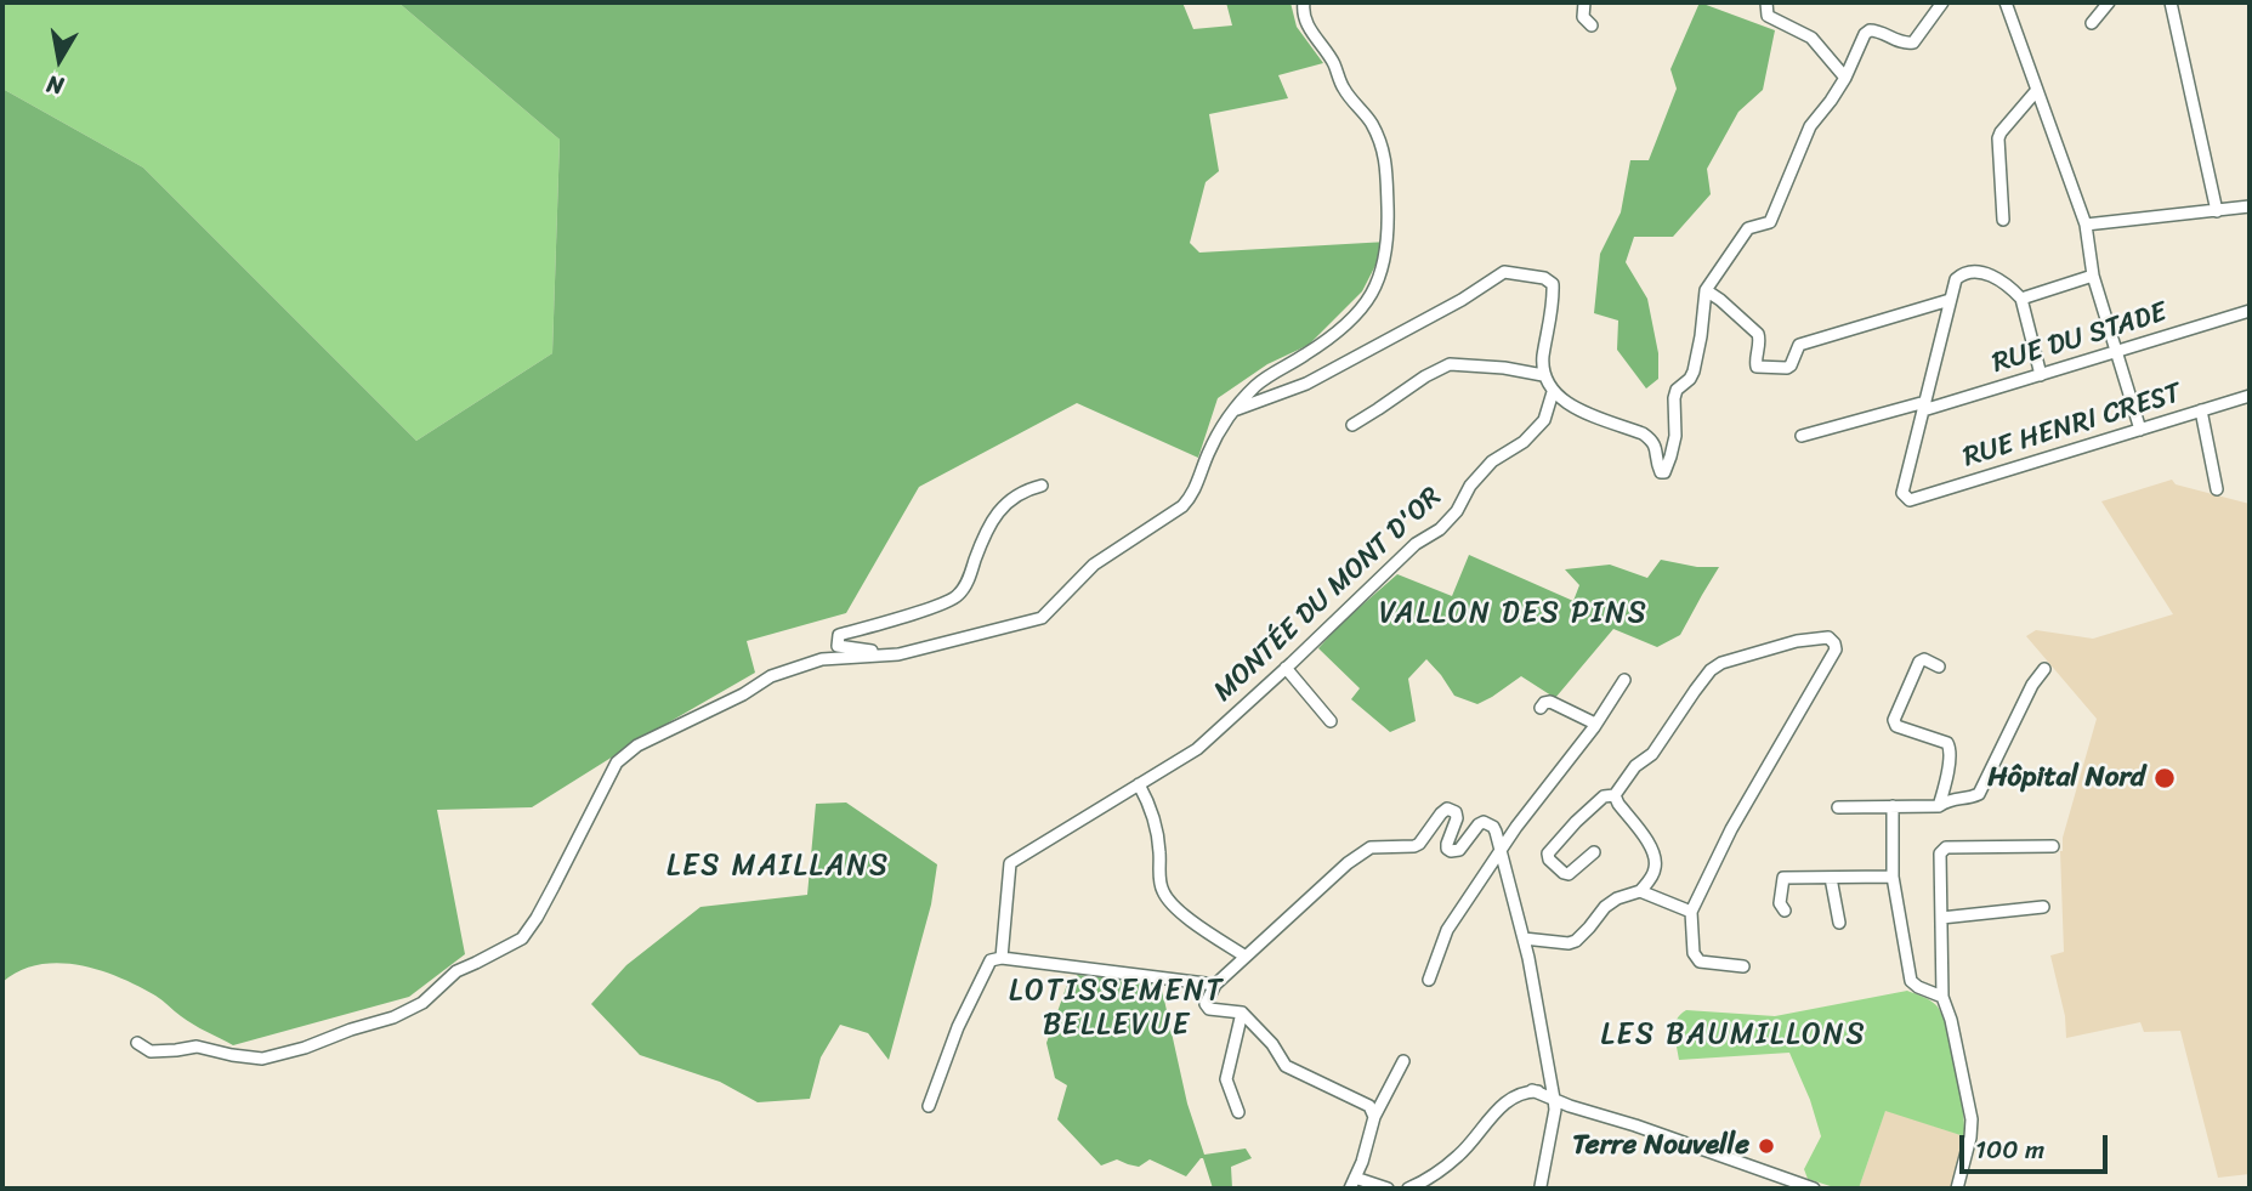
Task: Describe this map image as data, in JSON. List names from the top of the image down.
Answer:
{
  "streets": {
    "street": ["RUE DU STADE", "RUE HENRI CREST", "MONTÉE DU MONT D'OR"]
  },
  "crossings": [
    ["RUE DU STADE", "RUE HENRI CREST"]
  ],
  "districts": [
    "VALLON DES PINS",
    "LES MAILLANS",
    "LOTISSEMENT BELLEVUE",
    "LES BAUMILLONS"
  ],
  "places": ["Hôpital Nord", "Terre Nouvelle"],
  "scale_bar": "100 m",
  "north": "bottom"
}
